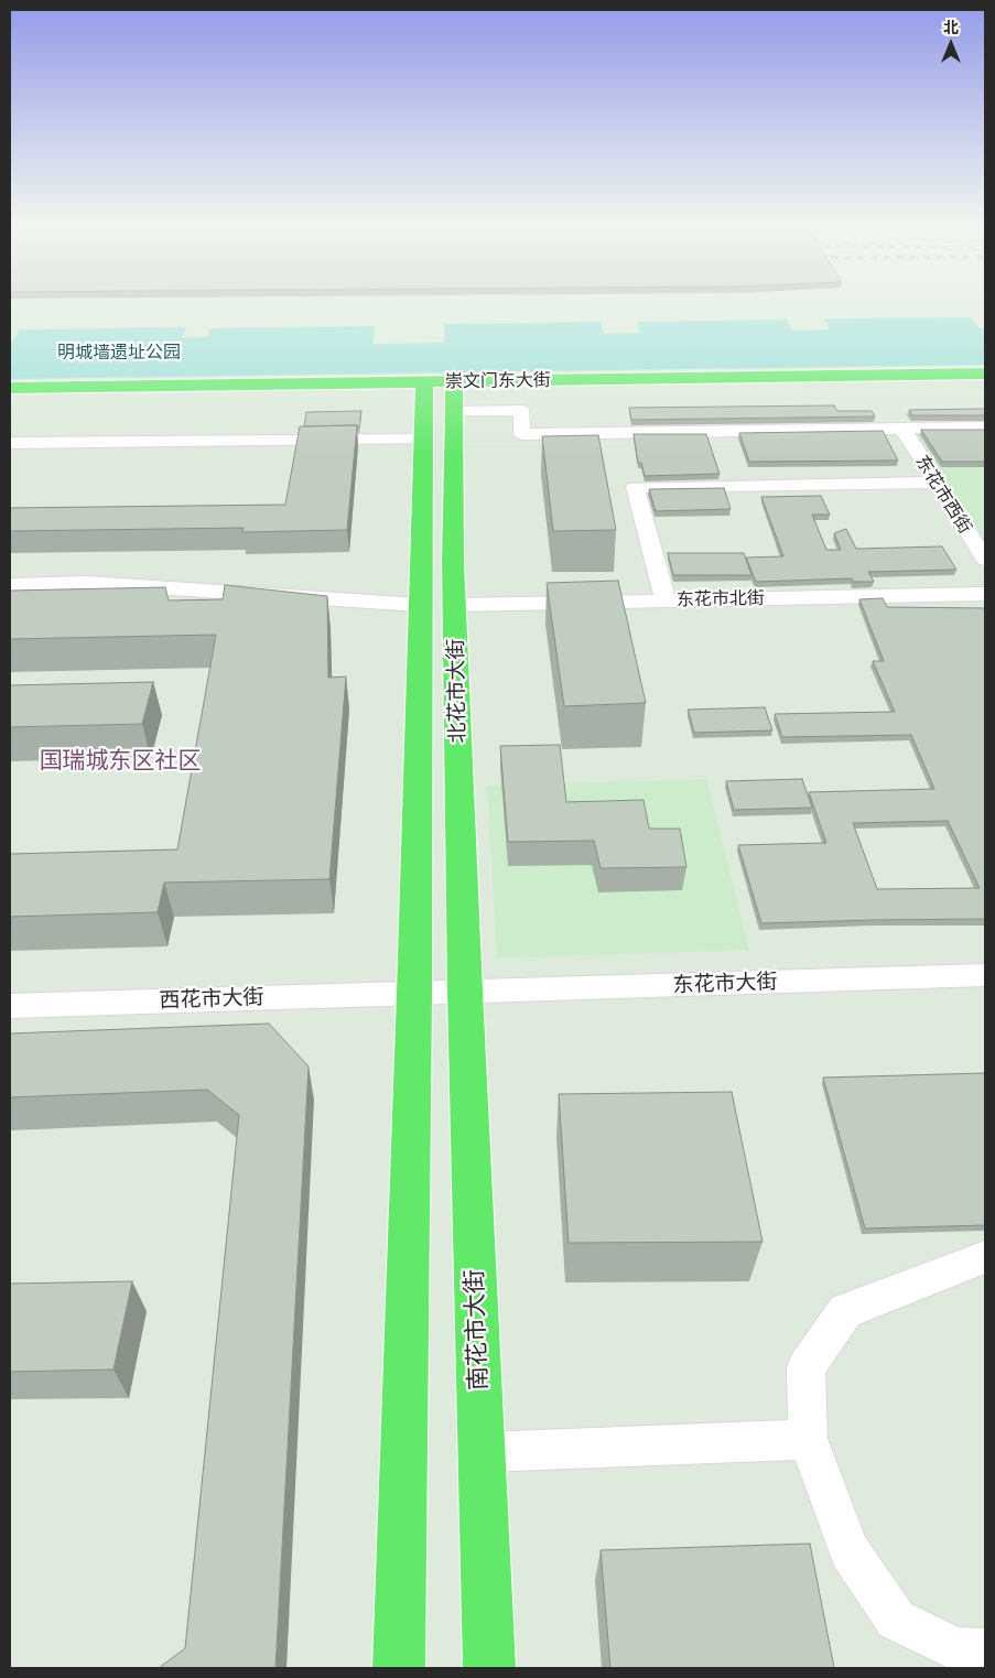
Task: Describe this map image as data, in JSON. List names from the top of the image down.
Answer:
{
  "streets": {
    "main road": ["崇文门东大街", "北花市大街", "南花市大街"],
    "street": [
      "东花市西街",
      "东花市北街",
      "东花市大街",
      "西花市大街"
    ]
  },
  "crossings": [
    ["崇文门东大街", "北花市大街"],
    ["东花市北街", "北花市大街"],
    ["北花市大街", "东花市大街"],
    ["北花市大街", "西花市大街"],
    ["北花市大街", "南花市大街"],
    ["东花市大街", "西花市大街"],
    ["东花市大街", "南花市大街"]
  ],
  "districts": ["国瑞城东区社区"],
  "parks": ["明城墙遗址公园"],
  "north": "top"
}
